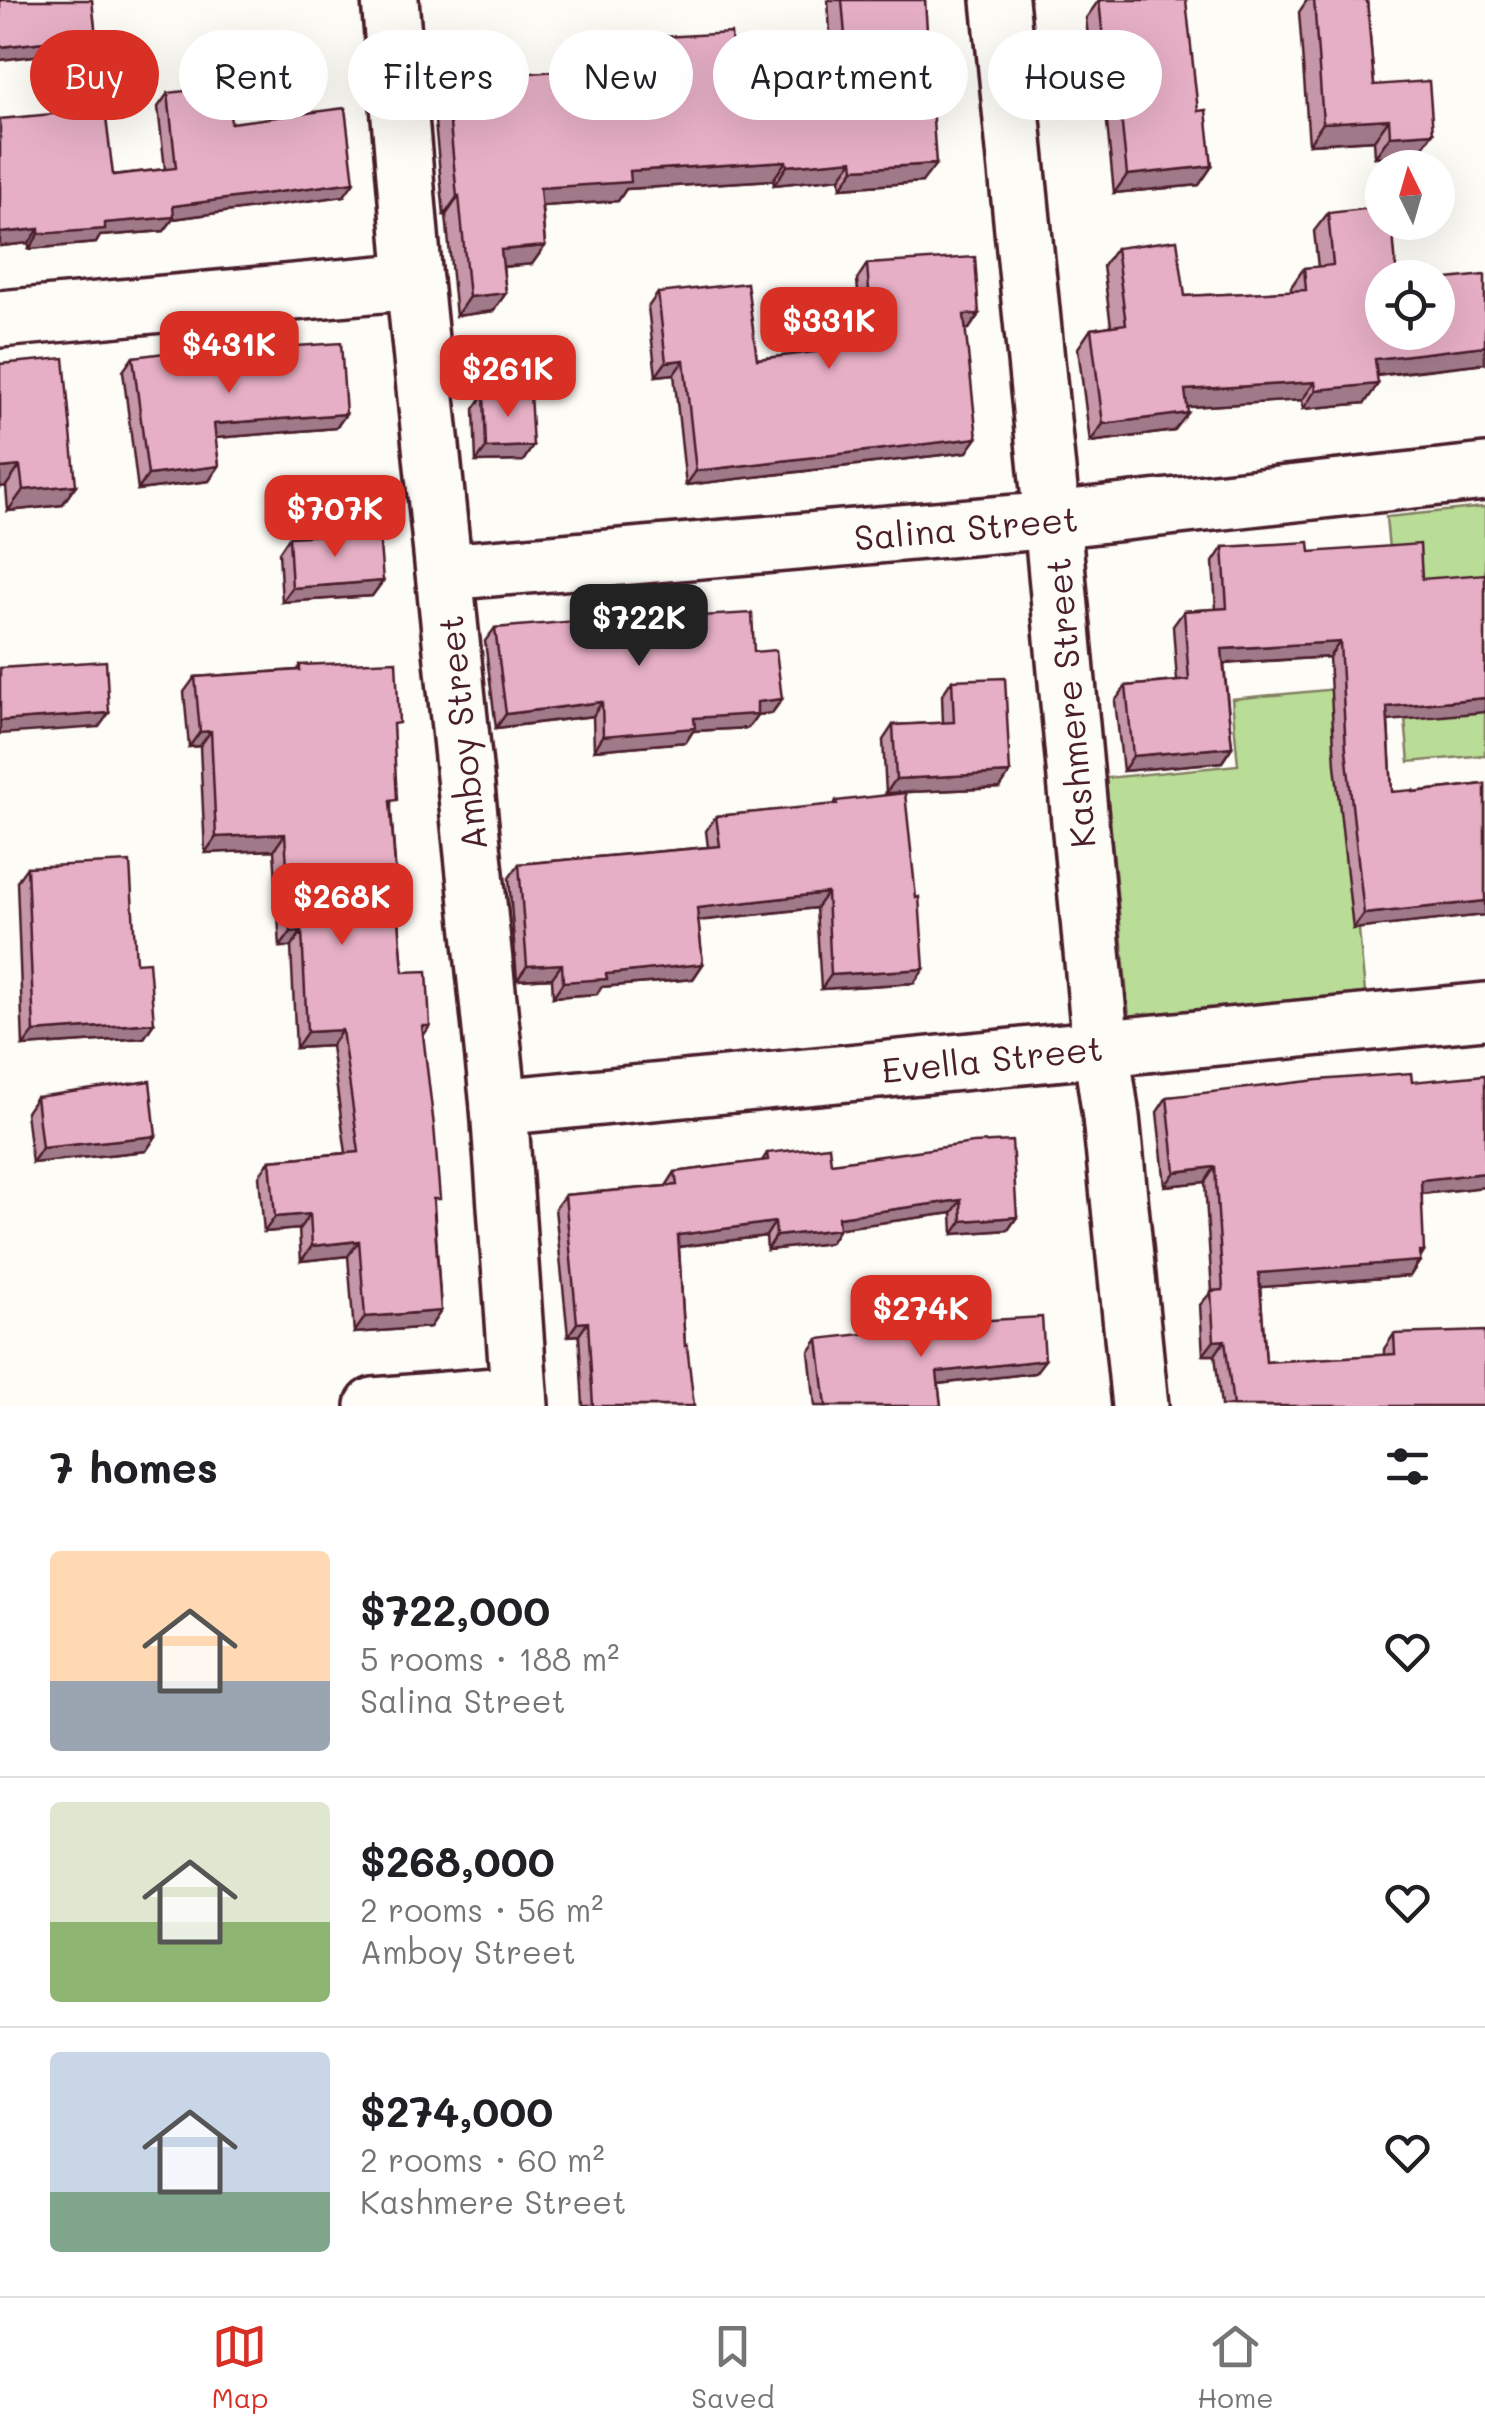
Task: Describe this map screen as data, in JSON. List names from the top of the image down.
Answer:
{
  "streets": {
    "street": [
      "Salina Street",
      "Kashmere Street",
      "Amboy Street",
      "Evella Street"
    ]
  },
  "crossings": [
    ["Salina Street", "Kashmere Street"],
    ["Salina Street", "Amboy Street"],
    ["Kashmere Street", "Evella Street"],
    ["Amboy Street", "Evella Street"]
  ],
  "north": "top",
  "page": {
    "chip": [
      "Buy",
      "Rent",
      "Filters",
      "New",
      "Apartment",
      "House"
    ],
    "price": [
      "$331K",
      "$431K",
      "$261K",
      "$707K",
      "$722K",
      "$268K",
      "$274K"
    ],
    "heading": "7 homes",
    "list": [
      {
        "name": "$722,000",
        "note": "5 rooms · 188 m² · Salina Street"
      },
      {
        "name": "$268,000",
        "note": "2 rooms · 56 m² · Amboy Street"
      },
      {
        "name": "$274,000",
        "note": "2 rooms · 60 m² · Kashmere Street"
      }
    ],
    "tabs": ["Map", "Saved", "Home"]
  }
}
